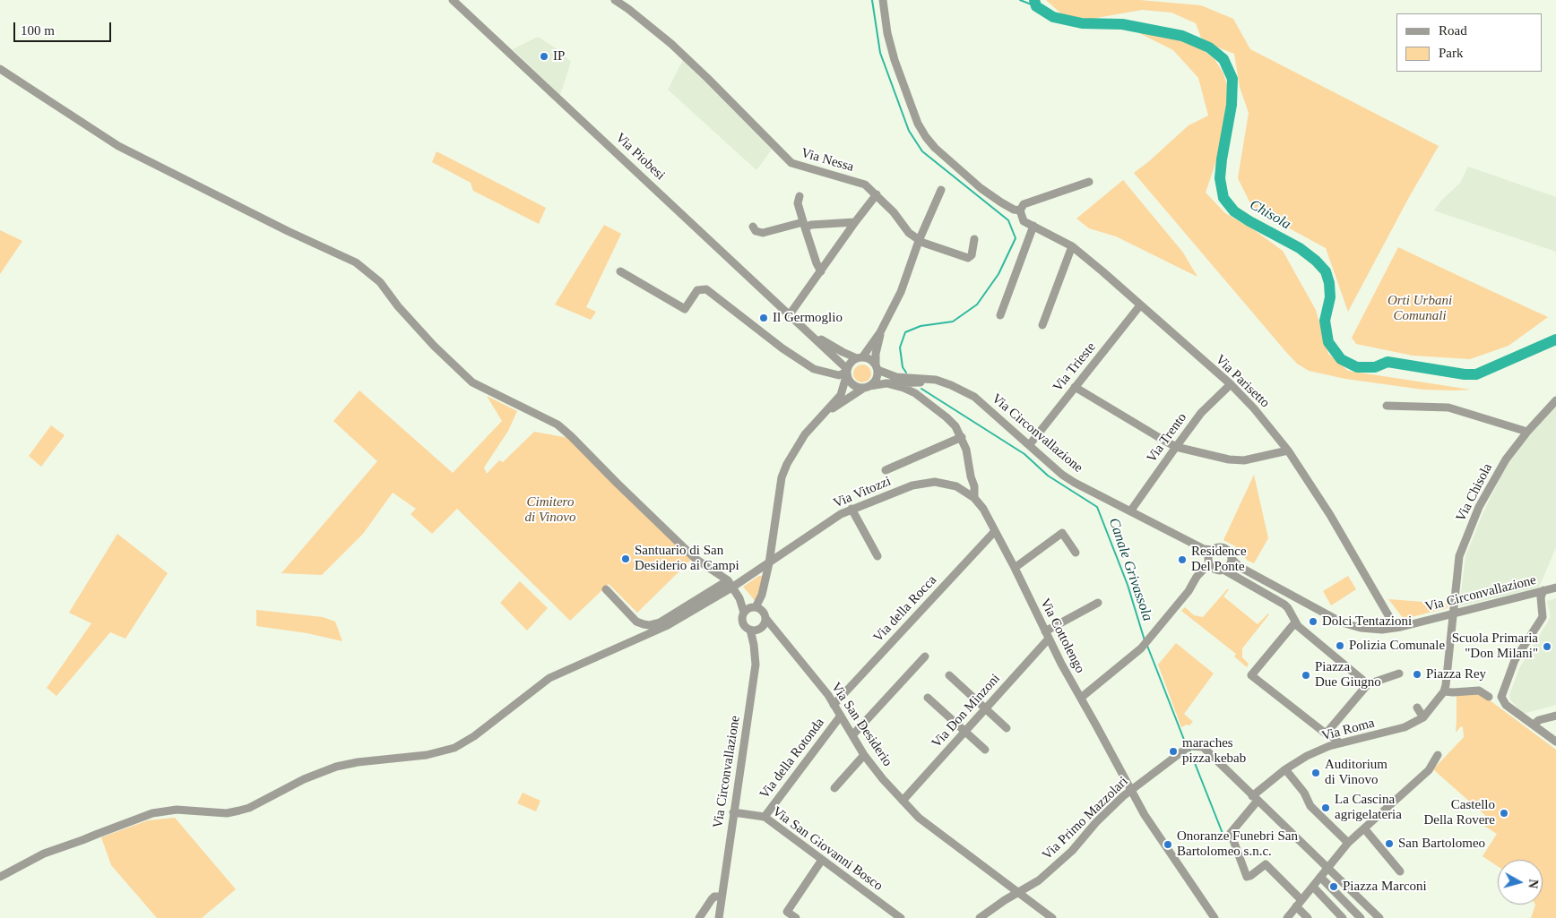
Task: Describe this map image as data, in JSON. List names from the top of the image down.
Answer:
{
  "streets": {
    "street": [
      "Via Piobesi",
      "Via Nessa",
      "Via Trieste",
      "Via Parisetto",
      "Via Circonvallazione",
      "Via Trento",
      "Via Vitozzi",
      "Via Chisola",
      "Via della Rocca",
      "Via Cottolengo",
      "Via Don Minzoni",
      "Via San Desiderio",
      "Via Roma",
      "Via della Rotonda",
      "Via Primo Mazzolari",
      "Via San Giovanni Bosco"
    ]
  },
  "crossings": [
    ["Via Piobesi", "Via Circonvallazione"],
    ["Via Trieste", "Via Parisetto"],
    ["Via Trieste", "Via Circonvallazione"],
    ["Via Parisetto", "Via Circonvallazione"],
    ["Via Parisetto", "Via Trento"],
    ["Via Circonvallazione", "Via Trento"],
    ["Via Circonvallazione", "Via Chisola"],
    ["Via Circonvallazione", "Via Cottolengo"],
    ["Via Circonvallazione", "Via San Giovanni Bosco"],
    ["Via Vitozzi", "Via Cottolengo"],
    ["Via Chisola", "Via Roma"],
    ["Via della Rocca", "Via Cottolengo"],
    ["Via della Rocca", "Via San Desiderio"],
    ["Via Cottolengo", "Via Don Minzoni"],
    ["Via Cottolengo", "Via Primo Mazzolari"],
    ["Via Don Minzoni", "Via San Desiderio"],
    ["Via San Desiderio", "Via della Rotonda"],
    ["Via San Desiderio", "Via Primo Mazzolari"],
    ["Via Roma", "Via Primo Mazzolari"],
    ["Via della Rotonda", "Via San Giovanni Bosco"]
  ],
  "water": ["Chisola", "Canale Grivassola"],
  "parks": ["Orti Urbani Comunali", "Cimitero di Vinovo"],
  "places": [
    "IP",
    "Il Germoglio",
    "Santuario di San Desiderio ai Campi",
    "Residence Del Ponte",
    "Dolci Tentazioni",
    "Polizia Comunale",
    "Scuola Primaria \"Don Milani\"",
    "Piazza Rey",
    "Piazza Due Giugno",
    "maraches pizza kebab",
    "Auditorium di Vinovo",
    "La Cascina agrigelateria",
    "Castello Della Rovere",
    "San Bartolomeo",
    "Onoranze Funebri San Bartolomeo s.n.c.",
    "Piazza Marconi"
  ],
  "legend": ["Road", "Park"],
  "scale_bar": "100 m",
  "north": "right"
}
